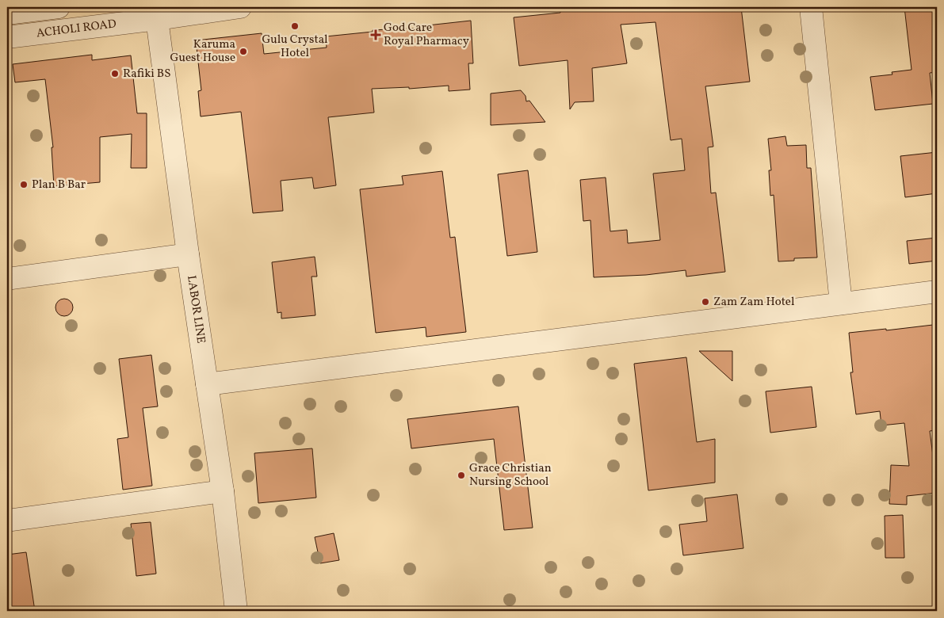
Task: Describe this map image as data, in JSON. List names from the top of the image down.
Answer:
{
  "streets": {
    "street": ["ACHOLI ROAD", "LABOR LINE"]
  },
  "crossings": [
    ["ACHOLI ROAD", "LABOR LINE"]
  ],
  "places": {
    "other": [
      "Gulu Crystal Hotel",
      "Karuma Guest House",
      "Rafiki BS",
      "Plan B Bar",
      "Zam Zam Hotel",
      "Grace Christian Nursing School"
    ],
    "health": ["God Care Royal Pharmacy"]
  }
}
